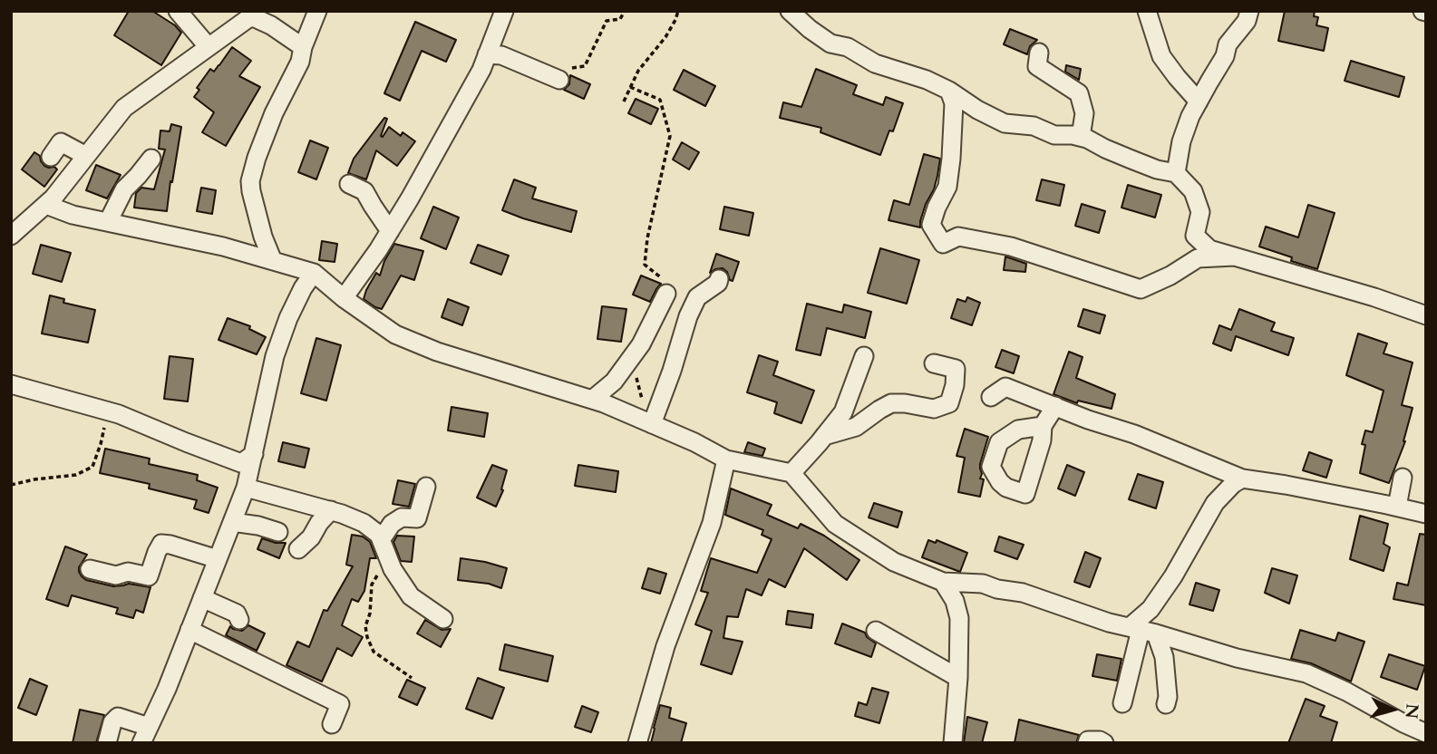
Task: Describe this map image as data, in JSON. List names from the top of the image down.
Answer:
{
  "north": "right"
}
